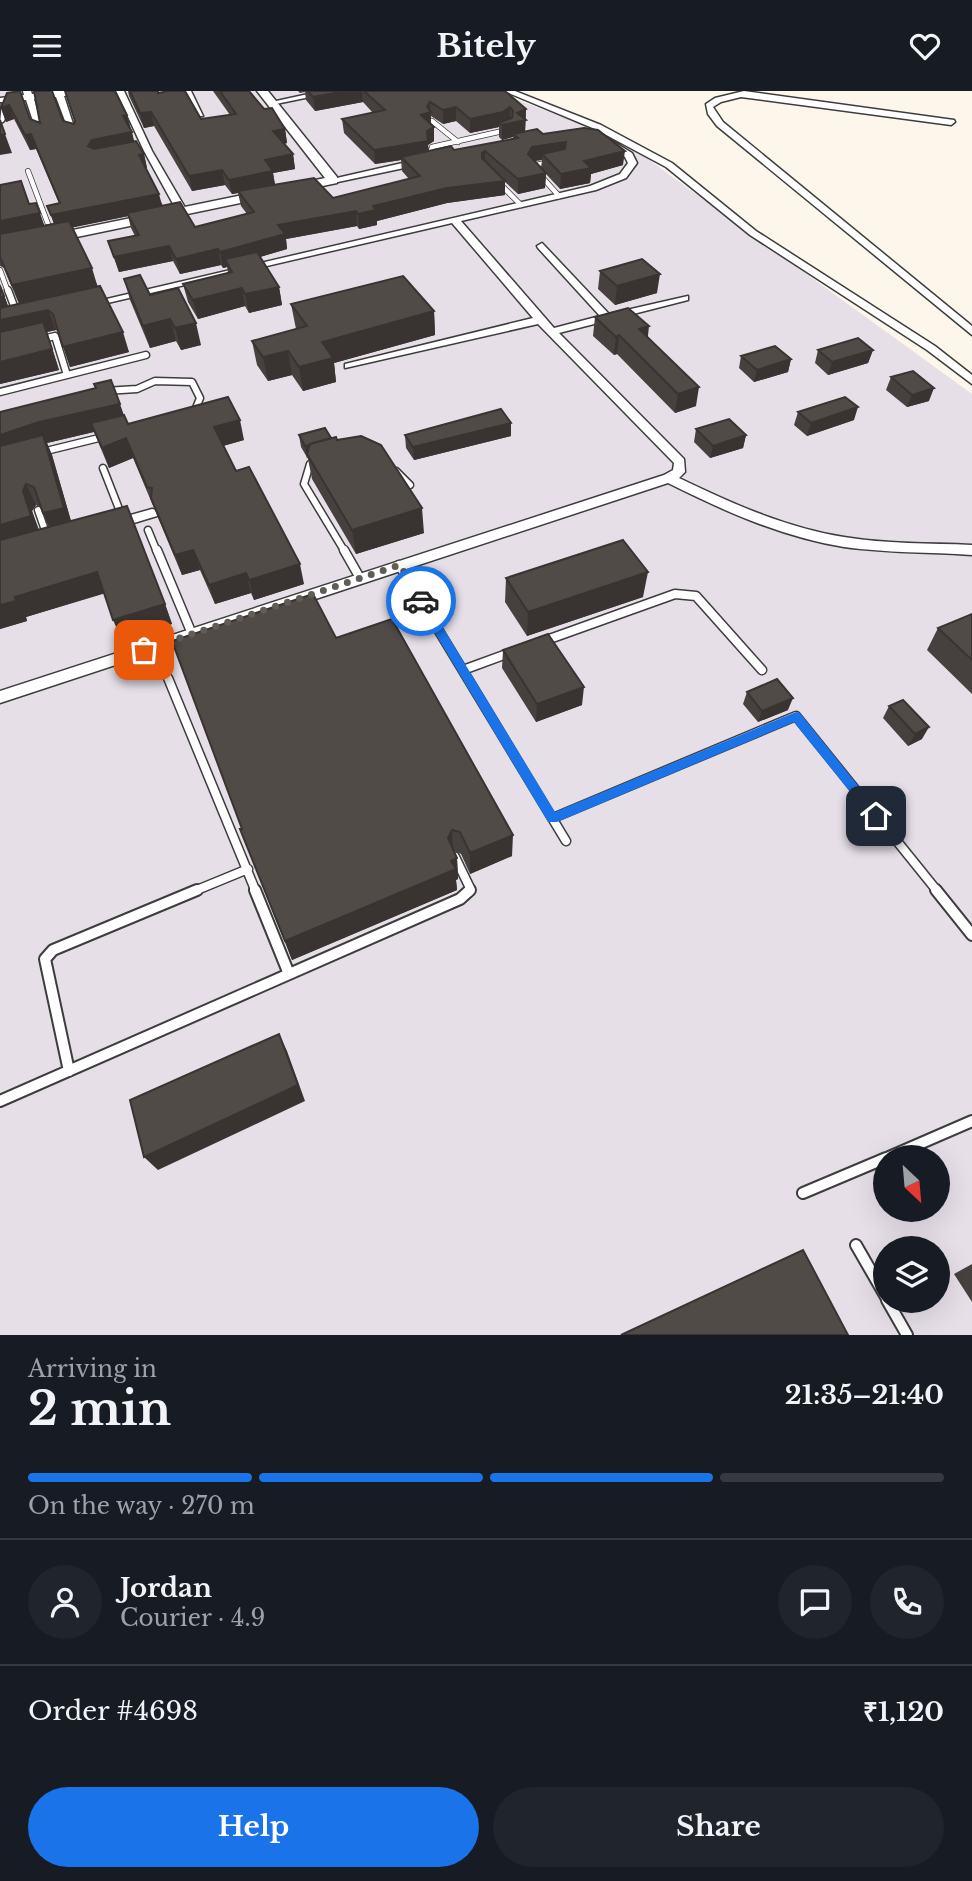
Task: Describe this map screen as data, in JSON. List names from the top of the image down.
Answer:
{
  "north": "bottom right",
  "page": {
    "header": "Bitely",
    "heading": ["2 min", "Arriving in", "21:35–21:40"],
    "panel": [
      "Jordan",
      "Courier · 4.9",
      "Order #4698",
      "₹1,120"
    ],
    "bar": "On the way · 270 m",
    "buttons": ["Help", "Share"]
  }
}
